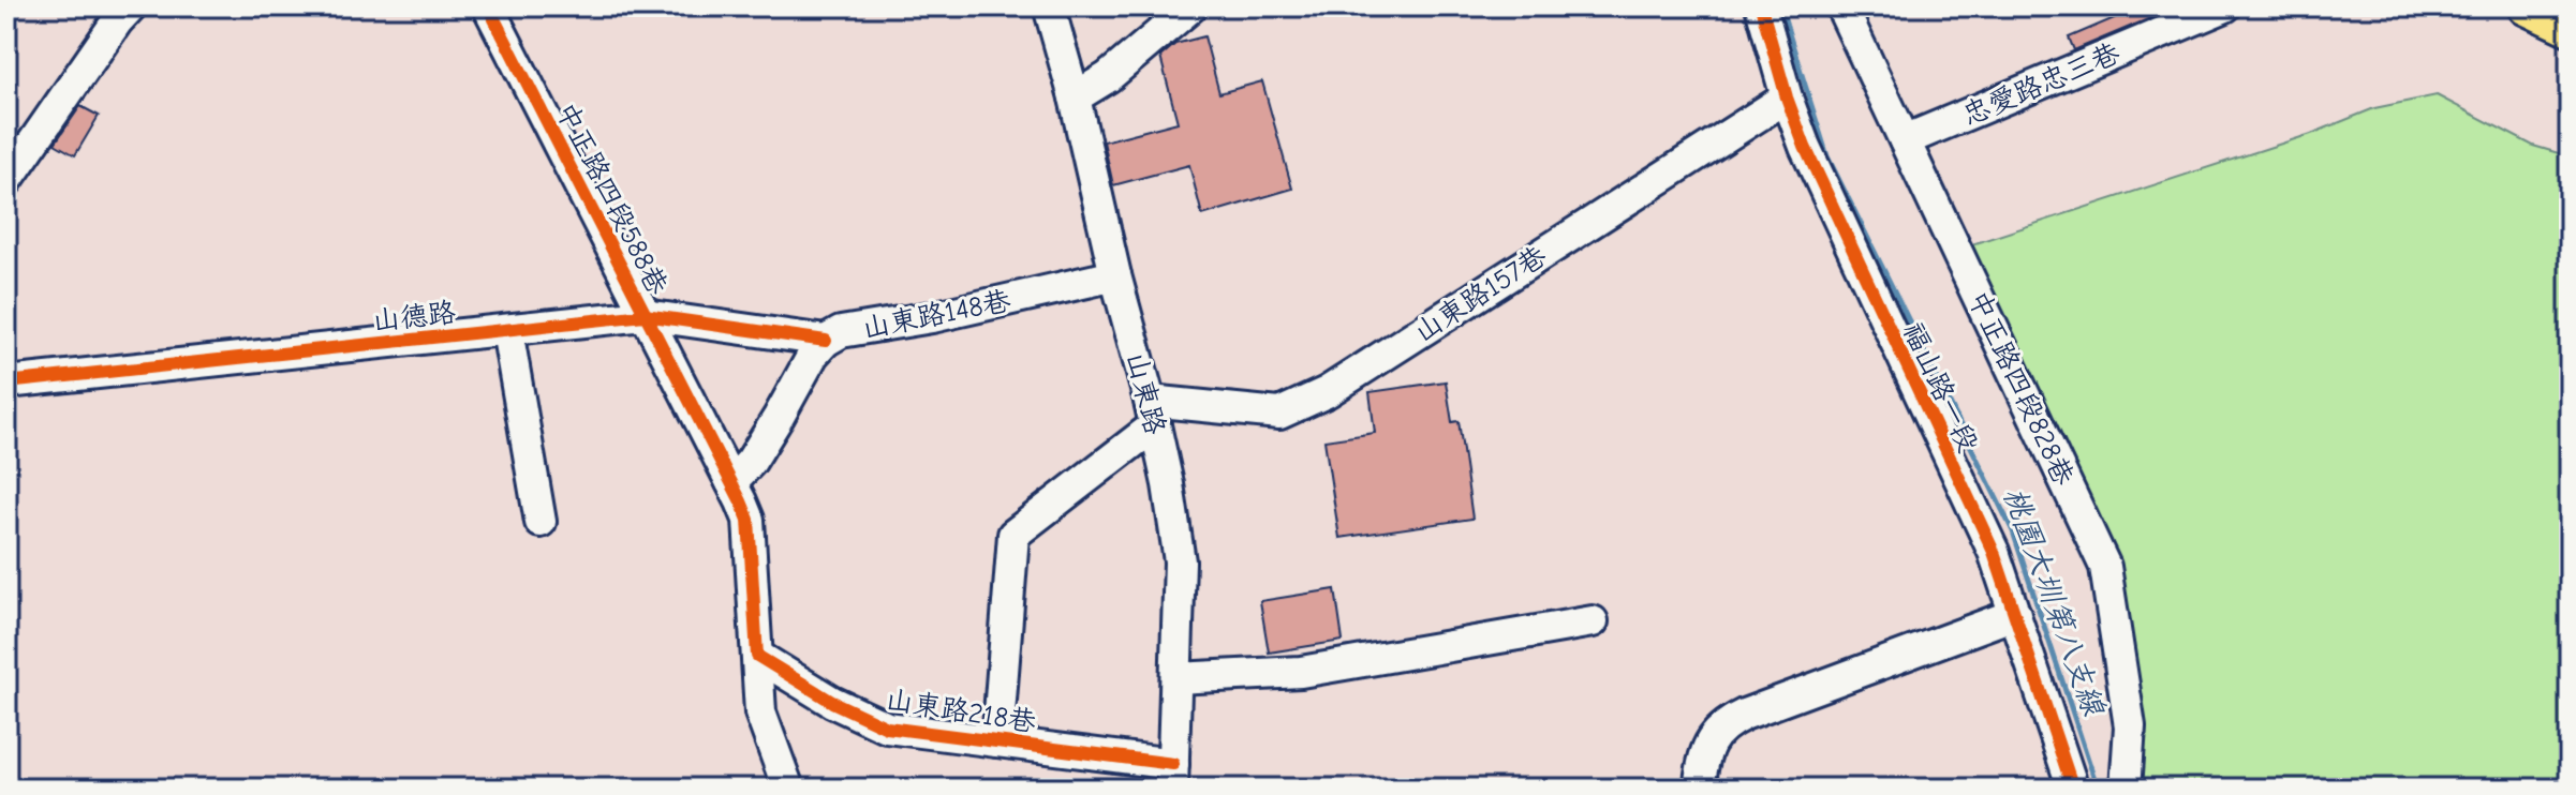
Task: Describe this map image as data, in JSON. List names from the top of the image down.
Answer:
{
  "streets": {
    "street": [
      "忠愛路忠三巷",
      "中正路四段588巷",
      "山東路157巷",
      "山東路148巷",
      "山德路",
      "福山路一段",
      "中正路四段828巷",
      "山東路",
      "山東路218巷"
    ]
  },
  "crossings": [
    ["忠愛路忠三巷", "中正路四段828巷"],
    ["中正路四段588巷", "山東路148巷"],
    ["中正路四段588巷", "山德路"],
    ["中正路四段588巷", "山東路218巷"],
    ["山東路157巷", "福山路一段"],
    ["山東路157巷", "山東路"],
    ["山東路148巷", "山德路"],
    ["山東路148巷", "山東路"],
    ["山東路", "山東路218巷"]
  ],
  "water": ["桃園大圳第八支線"]
}
